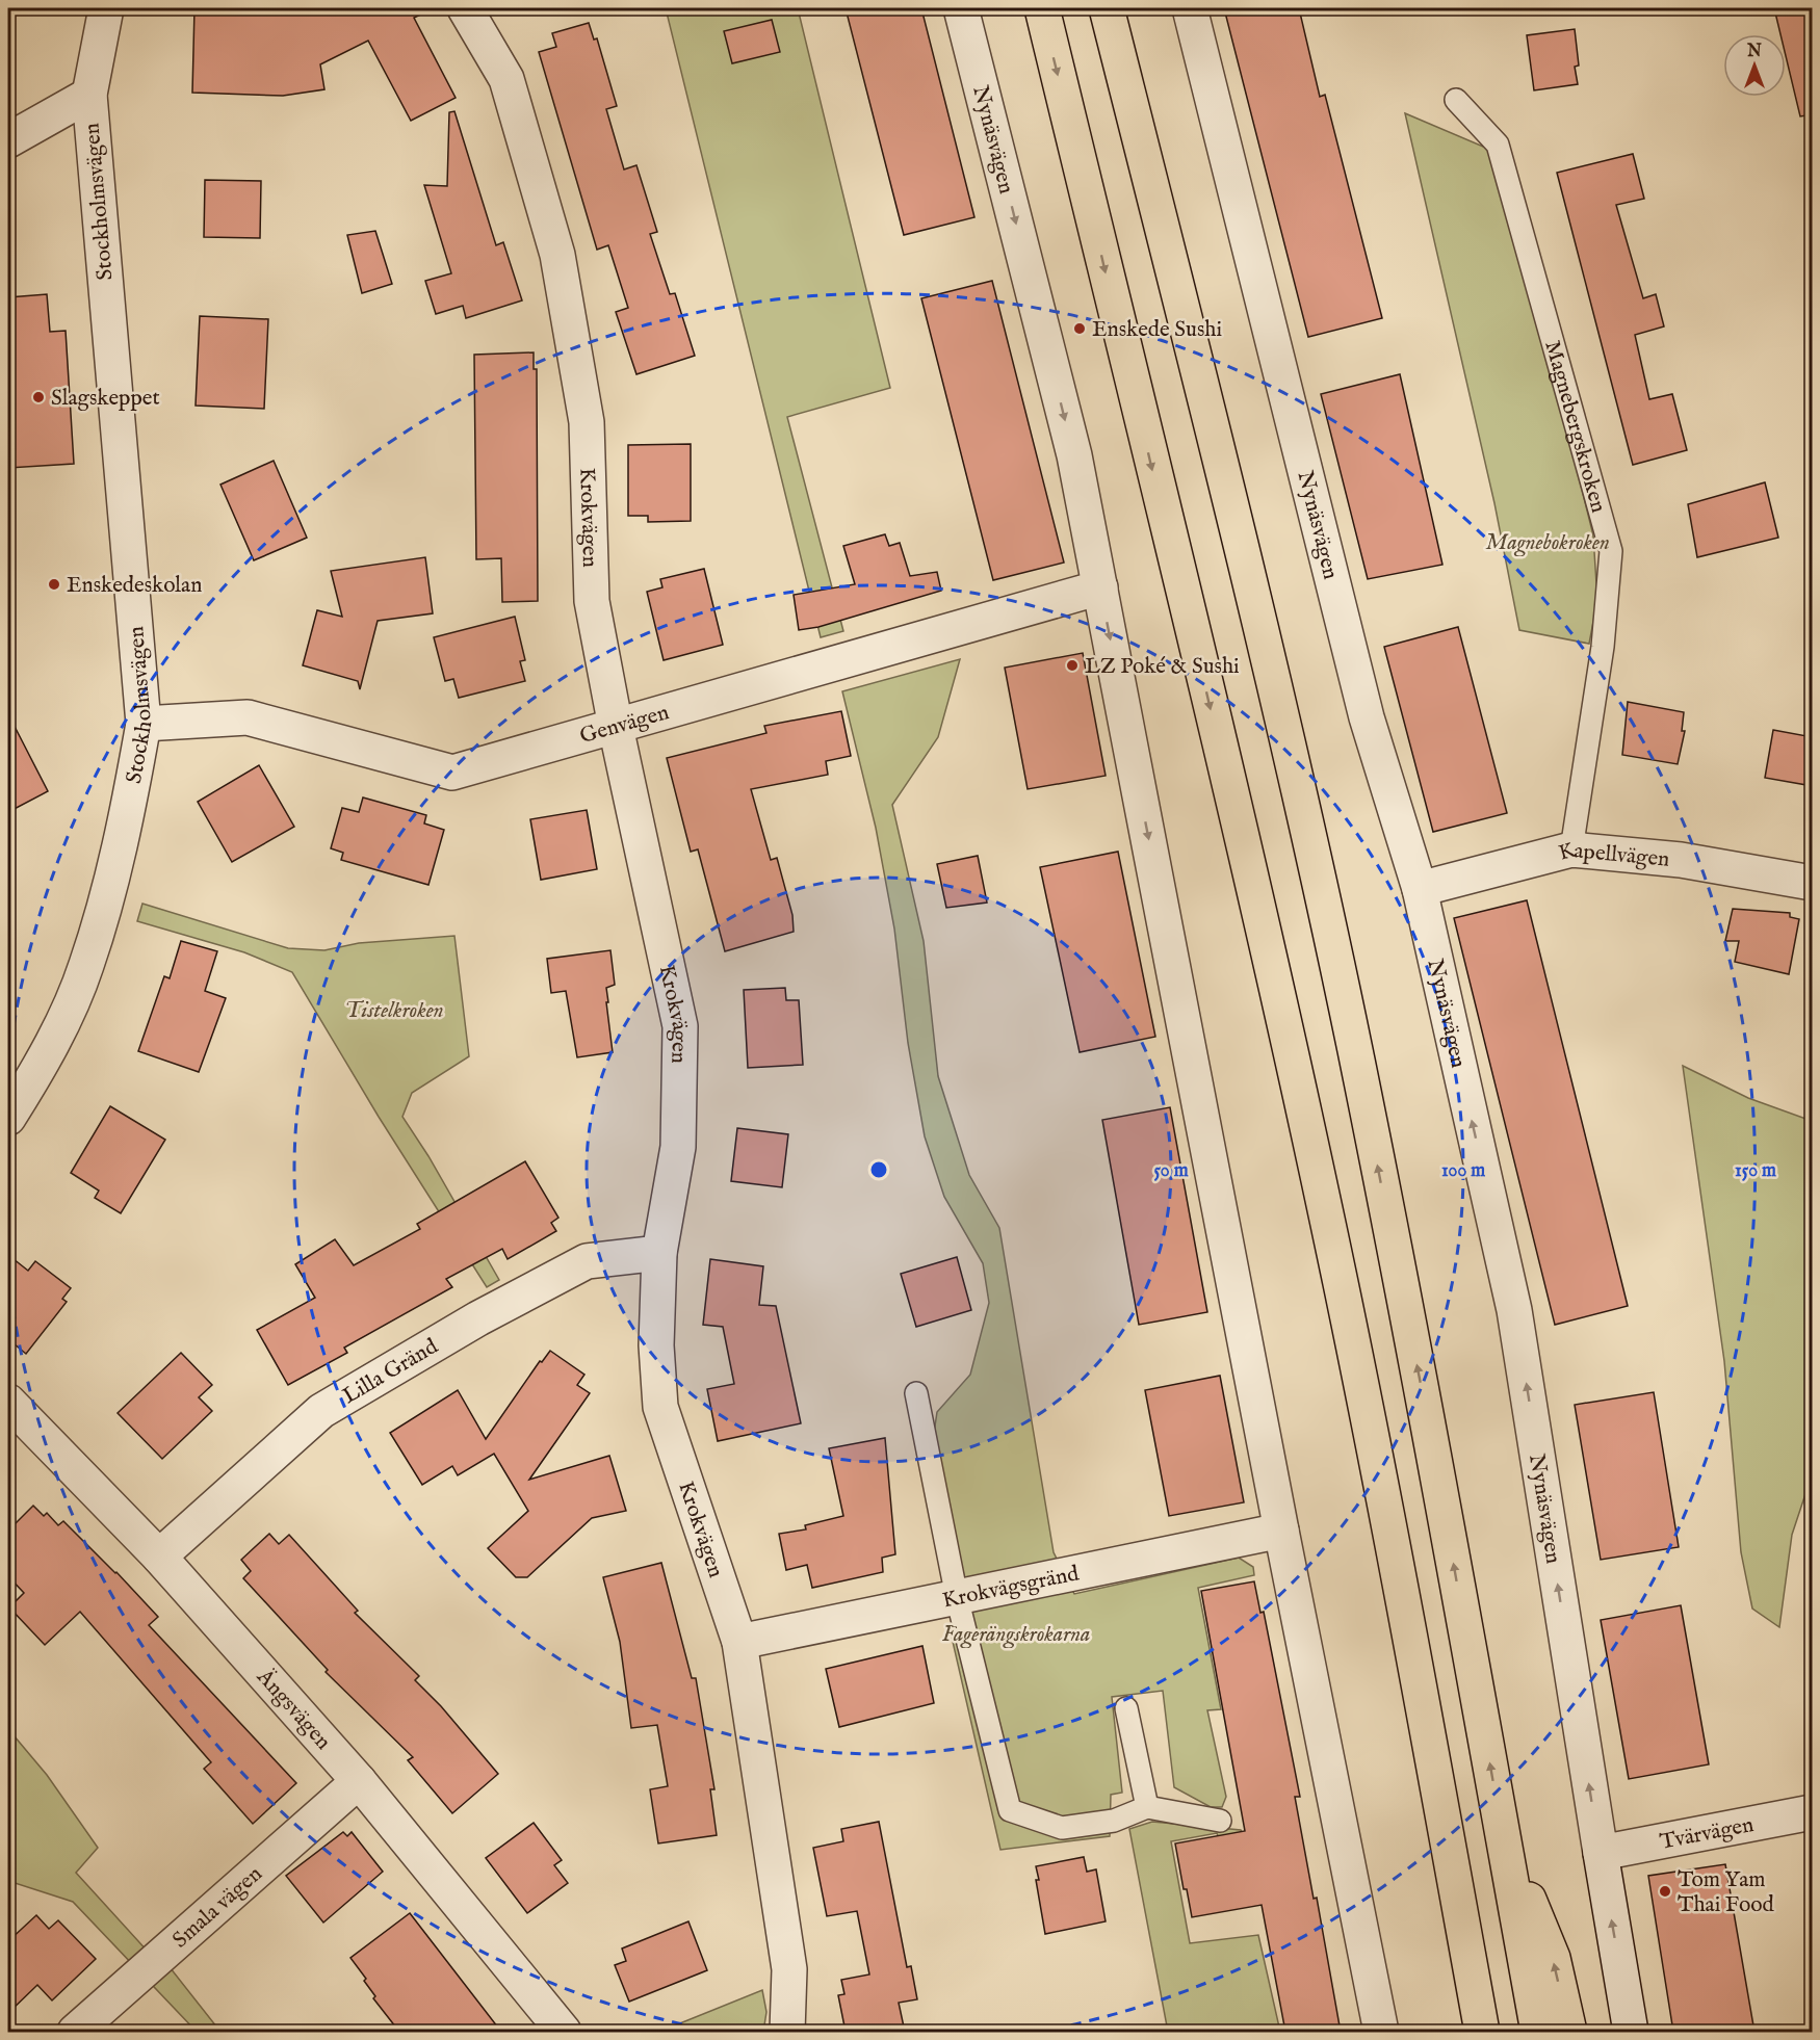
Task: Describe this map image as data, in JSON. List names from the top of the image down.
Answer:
{
  "streets": {
    "street": [
      "Nynäsvägen",
      "Stockholmsvägen",
      "Krokvägen",
      "Genvägen",
      "Kapellvägen",
      "Lilla Gränd",
      "Krokvägsgränd",
      "Ängsvägen",
      "Tvärvägen",
      "Smala vägen"
    ],
    "lane": ["Magnebergskroken"]
  },
  "crossings": [
    ["Nynäsvägen", "Genvägen"],
    ["Nynäsvägen", "Kapellvägen"],
    ["Nynäsvägen", "Krokvägsgränd"],
    ["Nynäsvägen", "Tvärvägen"],
    ["Stockholmsvägen", "Genvägen"],
    ["Magnebergskroken", "Kapellvägen"],
    ["Krokvägen", "Genvägen"],
    ["Krokvägen", "Lilla Gränd"],
    ["Krokvägen", "Krokvägsgränd"],
    ["Lilla Gränd", "Ängsvägen"],
    ["Ängsvägen", "Smala vägen"]
  ],
  "parks": ["Magnebokroken", "Tistelkroken", "Fagerängskrokarna"],
  "places": [
    "Enskede Sushi",
    "Slagskeppet",
    "Enskedeskolan",
    "LZ Poké & Sushi",
    "Tom Yam Thai Food"
  ],
  "north": "top",
  "rings": ["50 m", "100 m", "150 m"]
}
